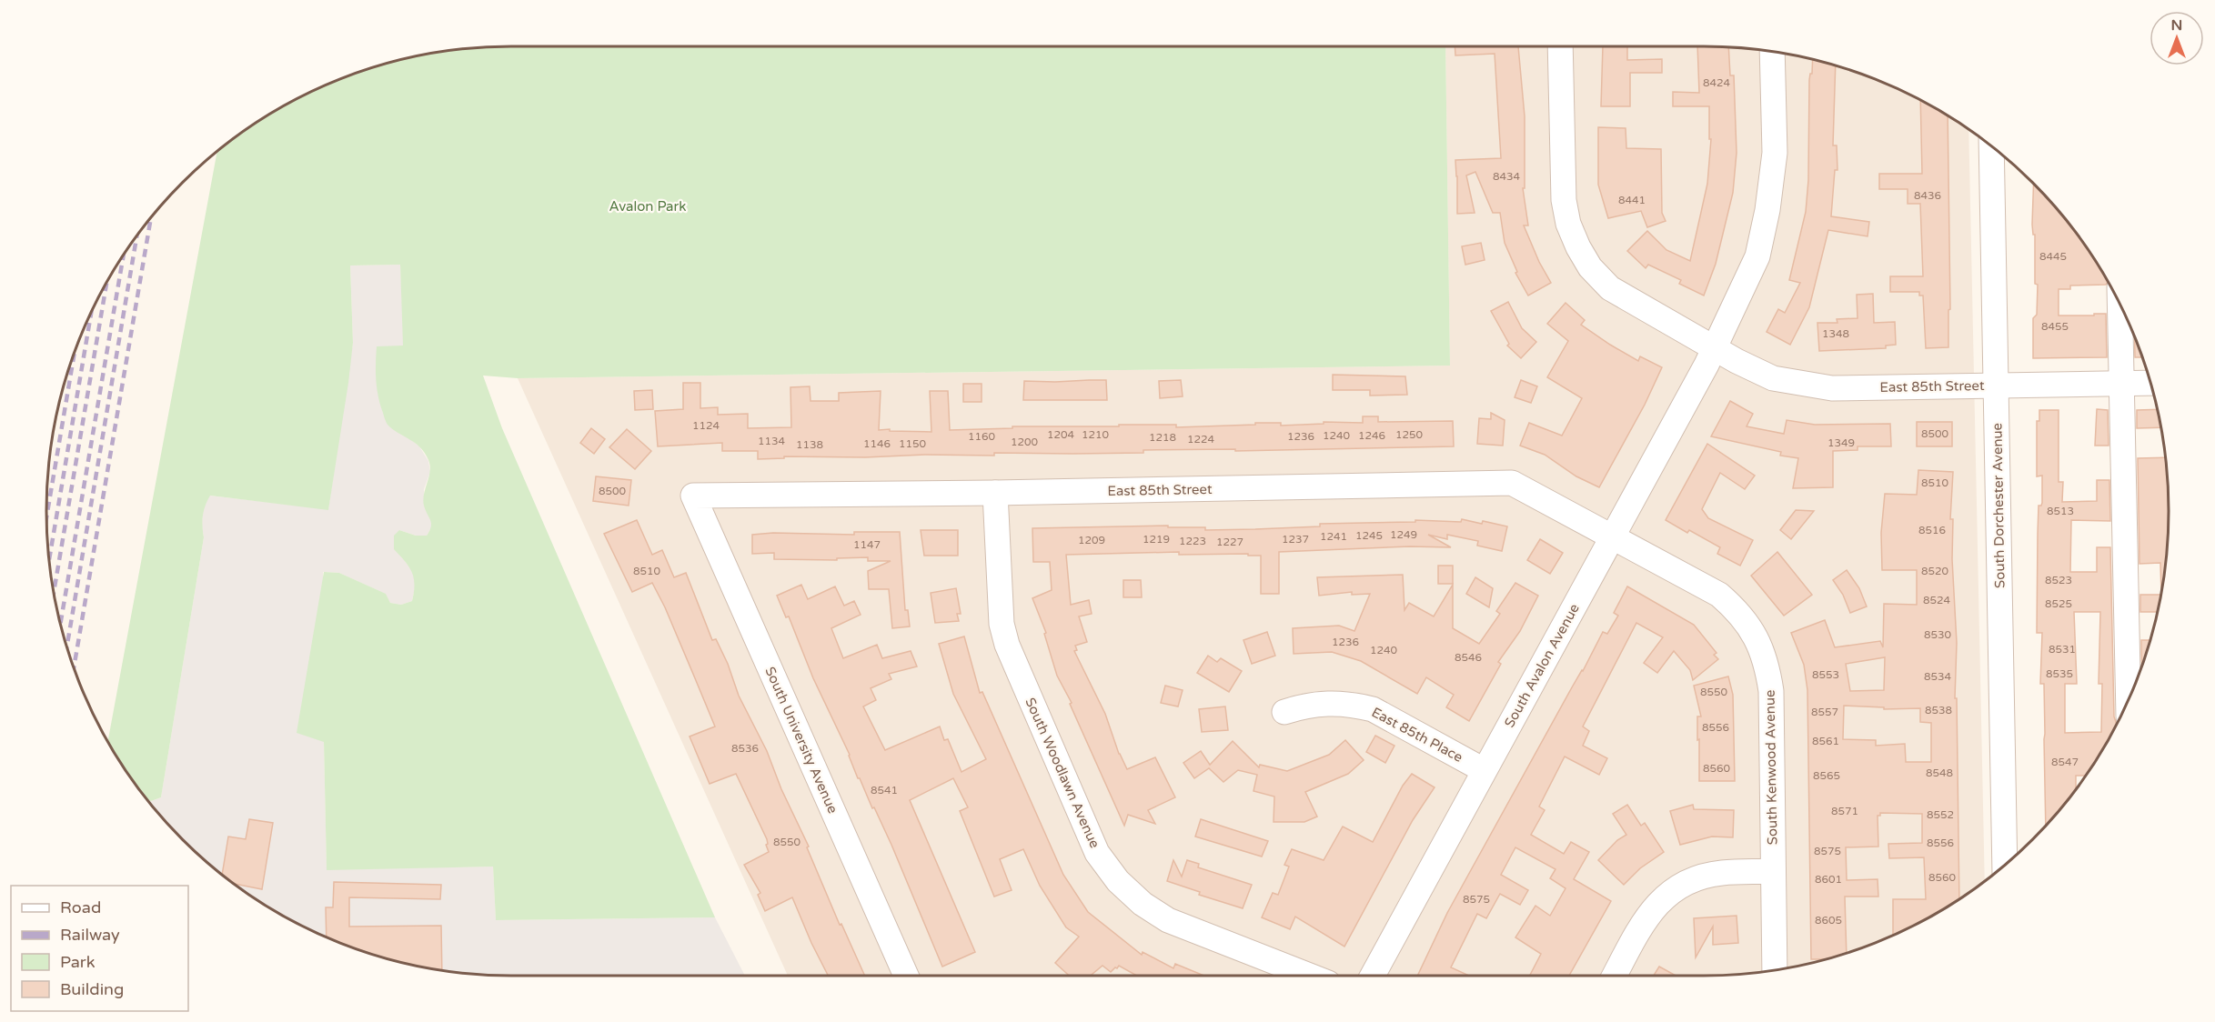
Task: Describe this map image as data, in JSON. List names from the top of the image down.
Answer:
{
  "streets": {
    "street": [
      "East 85th Street",
      "South Dorchester Avenue",
      "South Avalon Avenue",
      "East 85th Place",
      "South University Avenue",
      "South Kenwood Avenue",
      "South Woodlawn Avenue"
    ]
  },
  "crossings": [
    ["East 85th Street", "South Dorchester Avenue"],
    ["East 85th Street", "South Avalon Avenue"],
    ["East 85th Street", "South University Avenue"],
    ["East 85th Street", "South Kenwood Avenue"],
    ["East 85th Street", "South Woodlawn Avenue"],
    ["South Avalon Avenue", "East 85th Place"],
    ["South Avalon Avenue", "South Kenwood Avenue"]
  ],
  "parks": ["Avalon Park"],
  "house_numbers": [
    "8424",
    "8434",
    "8436",
    "8441",
    "8445",
    "8455",
    "1348",
    "1124",
    "8500",
    "1204",
    "1210",
    "1250",
    "1240",
    "1246",
    "1160",
    "1236",
    "1218",
    "1224",
    "1134",
    "1200",
    "1349",
    "1146",
    "1150",
    "1138",
    "8510",
    "8500",
    "8513",
    "8516",
    "1249",
    "1245",
    "1241",
    "1219",
    "1237",
    "1209",
    "1223",
    "1227",
    "1147",
    "8510",
    "8520",
    "8523",
    "8524",
    "8525",
    "8530",
    "1236",
    "8531",
    "1240",
    "8546",
    "8535",
    "8553",
    "8534",
    "8550",
    "8538",
    "8557",
    "8556",
    "8561",
    "8536",
    "8547",
    "8560",
    "8548",
    "8565",
    "8541",
    "8571",
    "8552",
    "8550",
    "8556",
    "8575",
    "8560",
    "8601",
    "8575",
    "8605"
  ],
  "legend": [
    "Road",
    "Railway",
    "Park",
    "Building"
  ],
  "north": "top"
}
